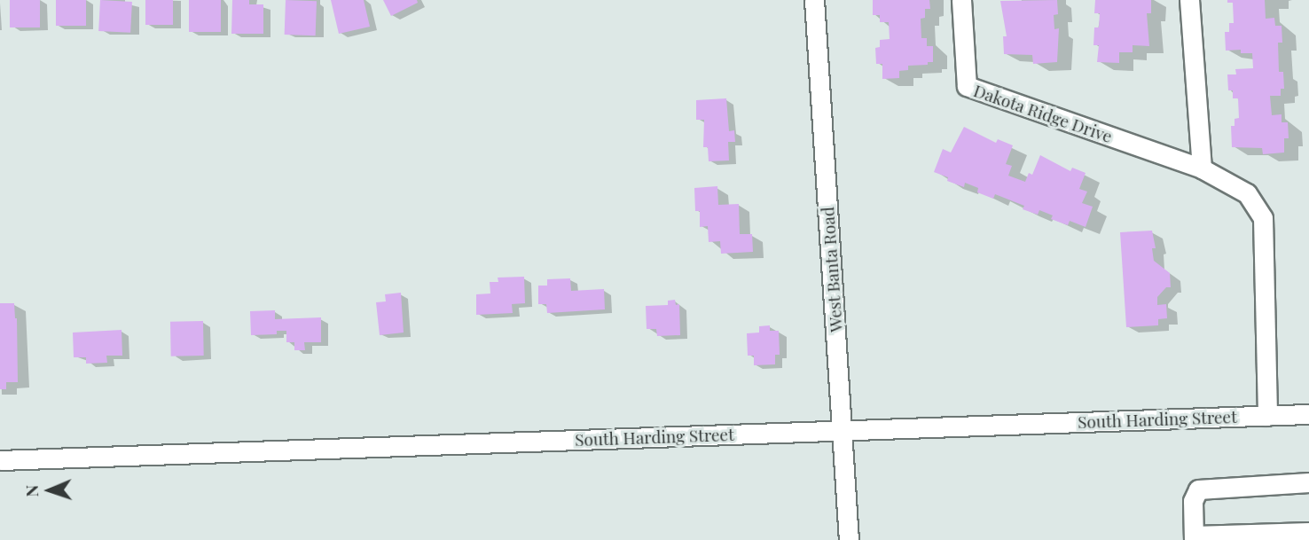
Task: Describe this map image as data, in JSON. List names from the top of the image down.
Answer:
{
  "streets": {
    "street": ["Dakota Ridge Drive", "West Banta Road", "South Harding Street"]
  },
  "crossings": [
    ["Dakota Ridge Drive", "South Harding Street"],
    ["West Banta Road", "South Harding Street"]
  ],
  "north": "left"
}
